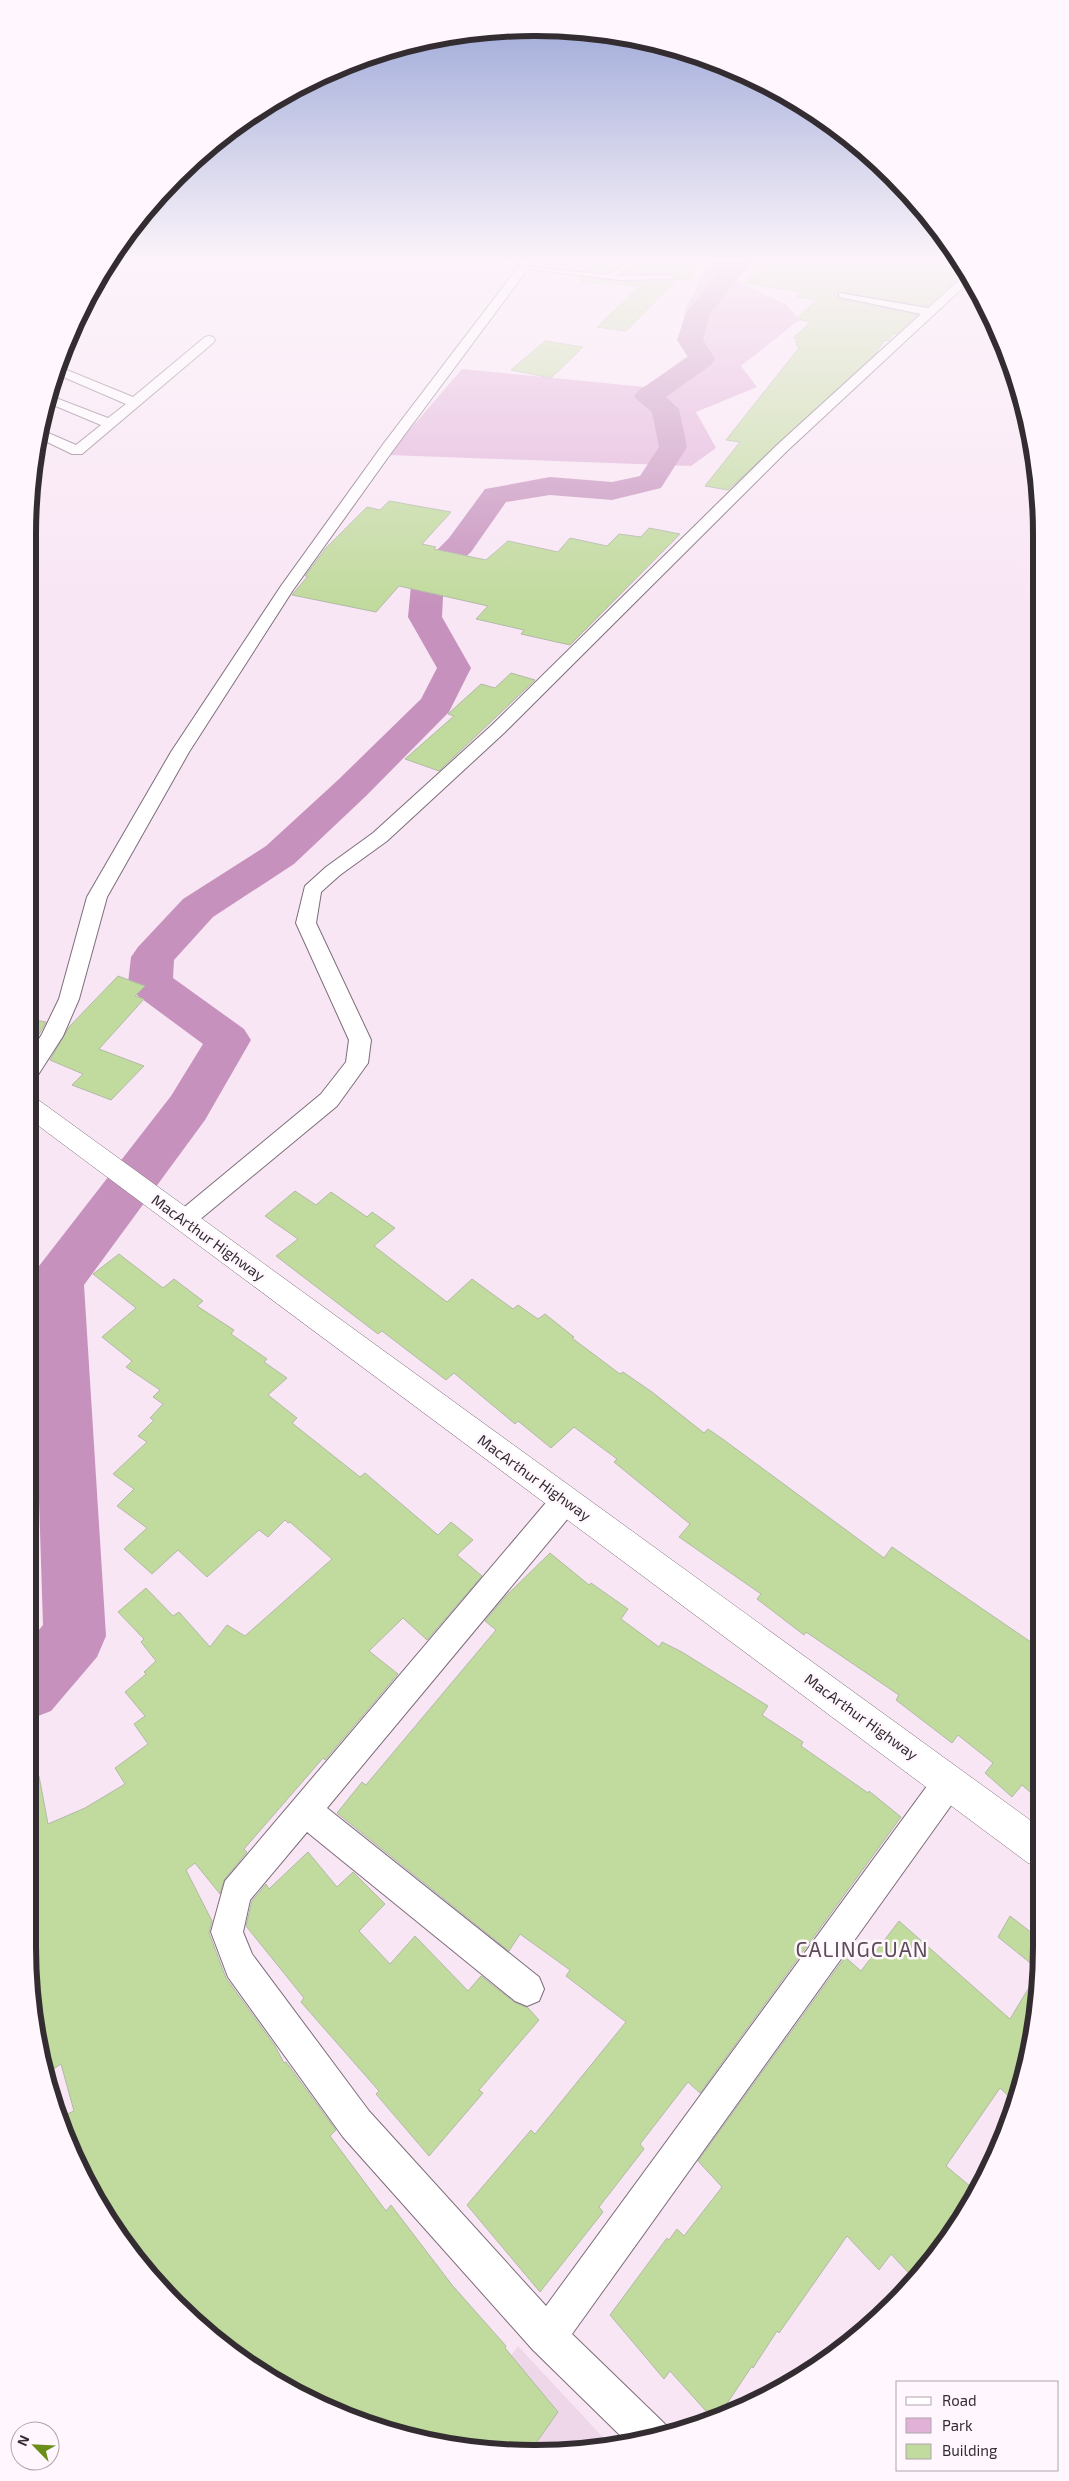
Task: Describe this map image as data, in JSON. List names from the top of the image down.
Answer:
{
  "streets": {
    "highway": ["MacArthur Highway"]
  },
  "districts": ["CALINGCUAN"],
  "legend": ["Road", "Park", "Building"],
  "north": "top left"
}
